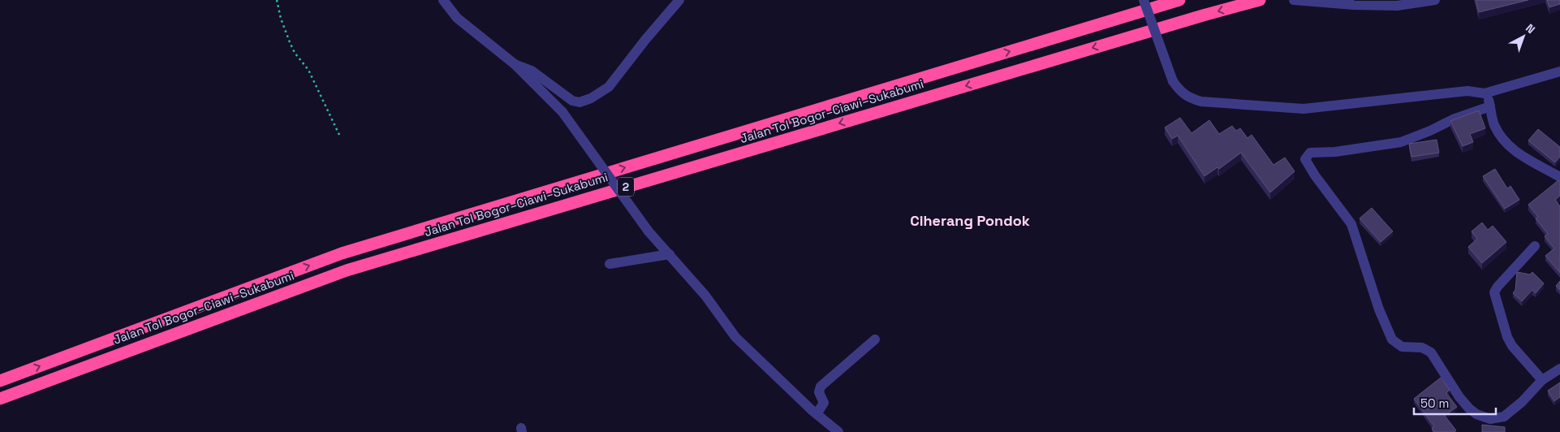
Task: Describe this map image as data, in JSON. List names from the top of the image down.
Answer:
{
  "streets": {
    "highway": ["Jalan Tol Bogor–Ciawi–Sukabumi", "2"]
  },
  "districts": ["Ciherang Pondok"],
  "scale_bar": "50 m",
  "north": "top right"
}
